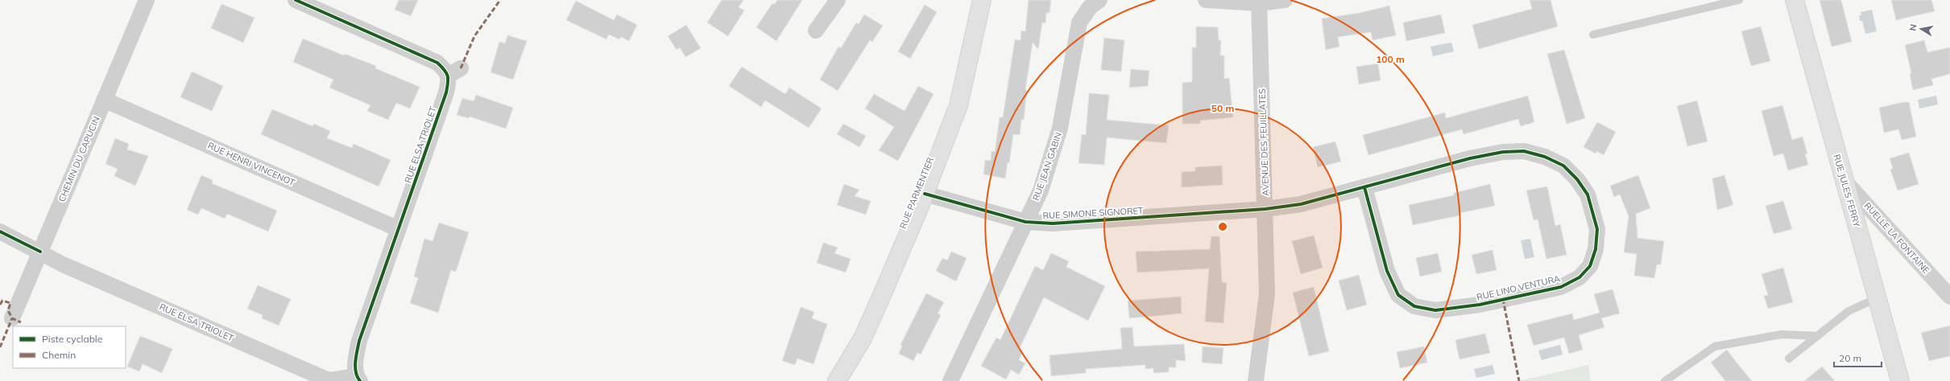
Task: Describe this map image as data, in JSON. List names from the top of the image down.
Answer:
{
  "streets": {
    "street": [
      "AVENUE DES FEUILLATES",
      "RUE ELSA TRIOLET",
      "CHEMIN DU CAPUCIN",
      "RUE HENRI VINCENOT",
      "RUE JEAN GABIN",
      "RUE JULES FERRY",
      "RUE PARMENTIER",
      "RUE SIMONE SIGNORET",
      "RUELLE LA FONTAINE",
      "RUE LINO VENTURA"
    ]
  },
  "crossings": [
    ["AVENUE DES FEUILLATES", "RUE SIMONE SIGNORET"],
    ["AVENUE DES FEUILLATES", "RUE LINO VENTURA"],
    ["RUE ELSA TRIOLET", "CHEMIN DU CAPUCIN"],
    ["RUE ELSA TRIOLET", "RUE HENRI VINCENOT"],
    ["CHEMIN DU CAPUCIN", "RUE HENRI VINCENOT"],
    ["RUE JEAN GABIN", "RUE SIMONE SIGNORET"],
    ["RUE JULES FERRY", "RUELLE LA FONTAINE"],
    ["RUE PARMENTIER", "RUE SIMONE SIGNORET"],
    ["RUE SIMONE SIGNORET", "RUE LINO VENTURA"]
  ],
  "legend": ["Piste cyclable", "Chemin"],
  "scale_bar": "20 m",
  "north": "left",
  "rings": ["100 m", "50 m"]
}
